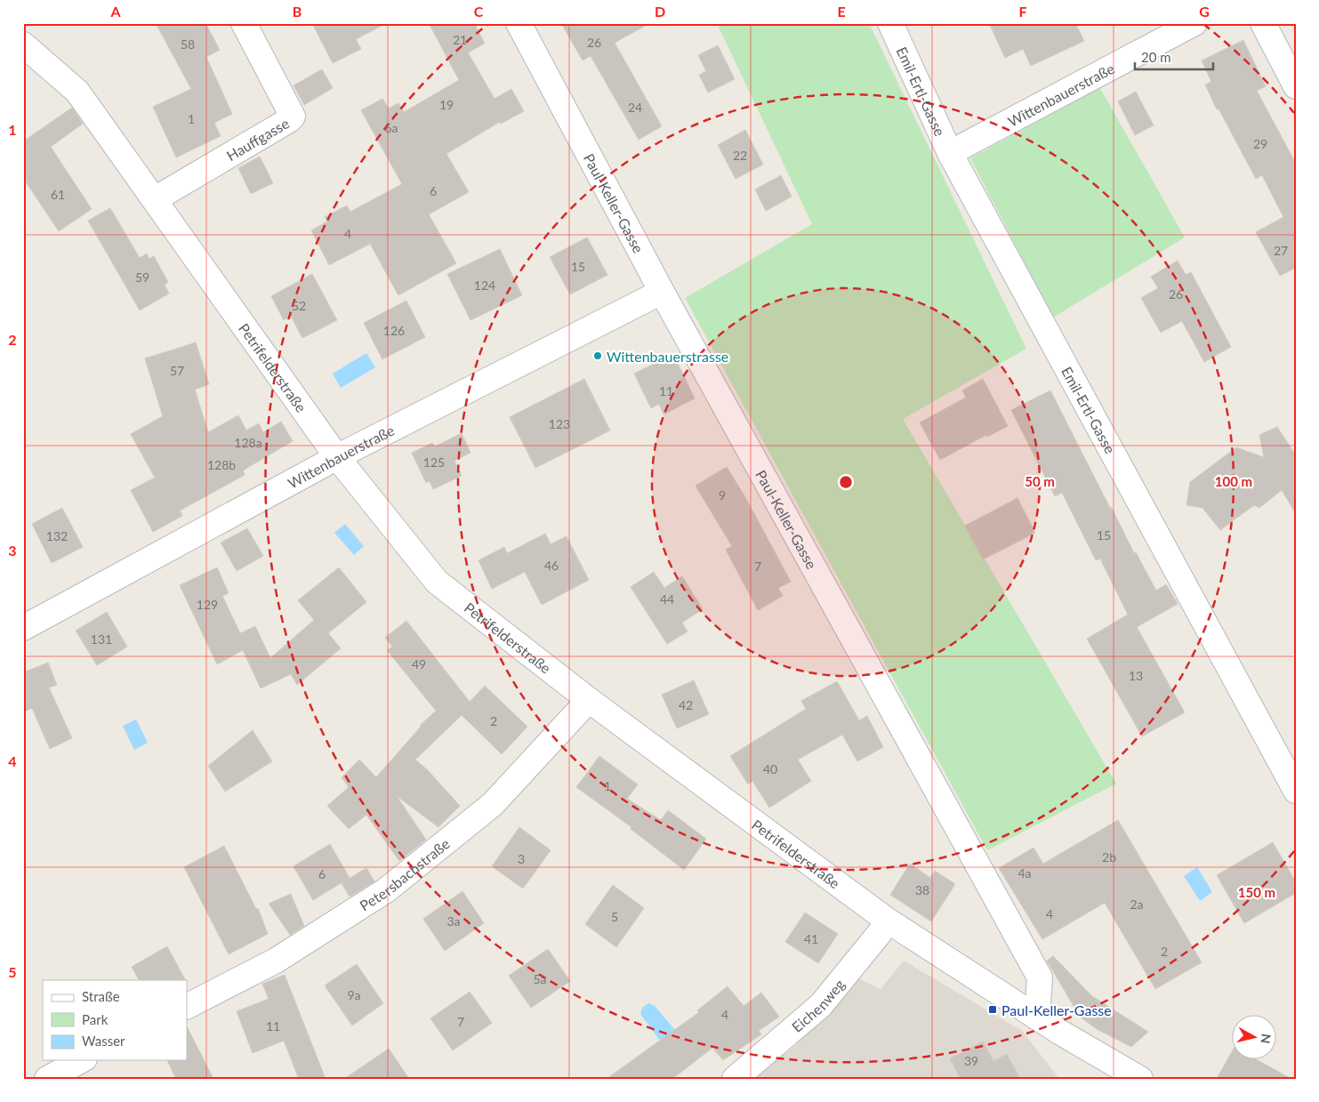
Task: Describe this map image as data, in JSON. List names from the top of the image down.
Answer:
{
  "streets": {
    "street": [
      "Emil-Ertl-Gasse",
      "Wittenbauerstraße",
      "Hauffgasse",
      "Paul-Keller-Gasse",
      "Petrifelderstraße",
      "Petersbachstraße",
      "Eichenweg"
    ]
  },
  "crossings": [
    ["Emil-Ertl-Gasse", "Wittenbauerstraße"],
    ["Wittenbauerstraße", "Paul-Keller-Gasse"],
    ["Wittenbauerstraße", "Petrifelderstraße"],
    ["Hauffgasse", "Petrifelderstraße"],
    ["Paul-Keller-Gasse", "Petrifelderstraße"],
    ["Petrifelderstraße", "Petersbachstraße"],
    ["Petrifelderstraße", "Eichenweg"]
  ],
  "places": {
    "other": ["Wittenbauerstrasse"],
    "transit": ["Paul-Keller-Gasse"]
  },
  "house_numbers": [
    "21",
    "26",
    "58",
    "19",
    "24",
    "1",
    "6a",
    "29",
    "22",
    "6",
    "61",
    "4",
    "27",
    "15",
    "59",
    "124",
    "26",
    "52",
    "126",
    "57",
    "11",
    "123",
    "128a",
    "125",
    "128b",
    "9",
    "15",
    "132",
    "46",
    "7",
    "44",
    "129",
    "131",
    "49",
    "13",
    "42",
    "2",
    "40",
    "1",
    "2b",
    "3",
    "4a",
    "6",
    "38",
    "2a",
    "4",
    "5",
    "3a",
    "41",
    "2",
    "5a",
    "9a",
    "4",
    "7",
    "11",
    "39"
  ],
  "legend": ["Straße", "Park", "Wasser"],
  "scale_bar": "20 m",
  "north": "right",
  "grid": {
    "columns": [
      "A",
      "B",
      "C",
      "D",
      "E",
      "F",
      "G"
    ],
    "rows": [
      "1",
      "2",
      "3",
      "4",
      "5"
    ]
  },
  "rings": ["50 m", "100 m", "150 m"]
}
